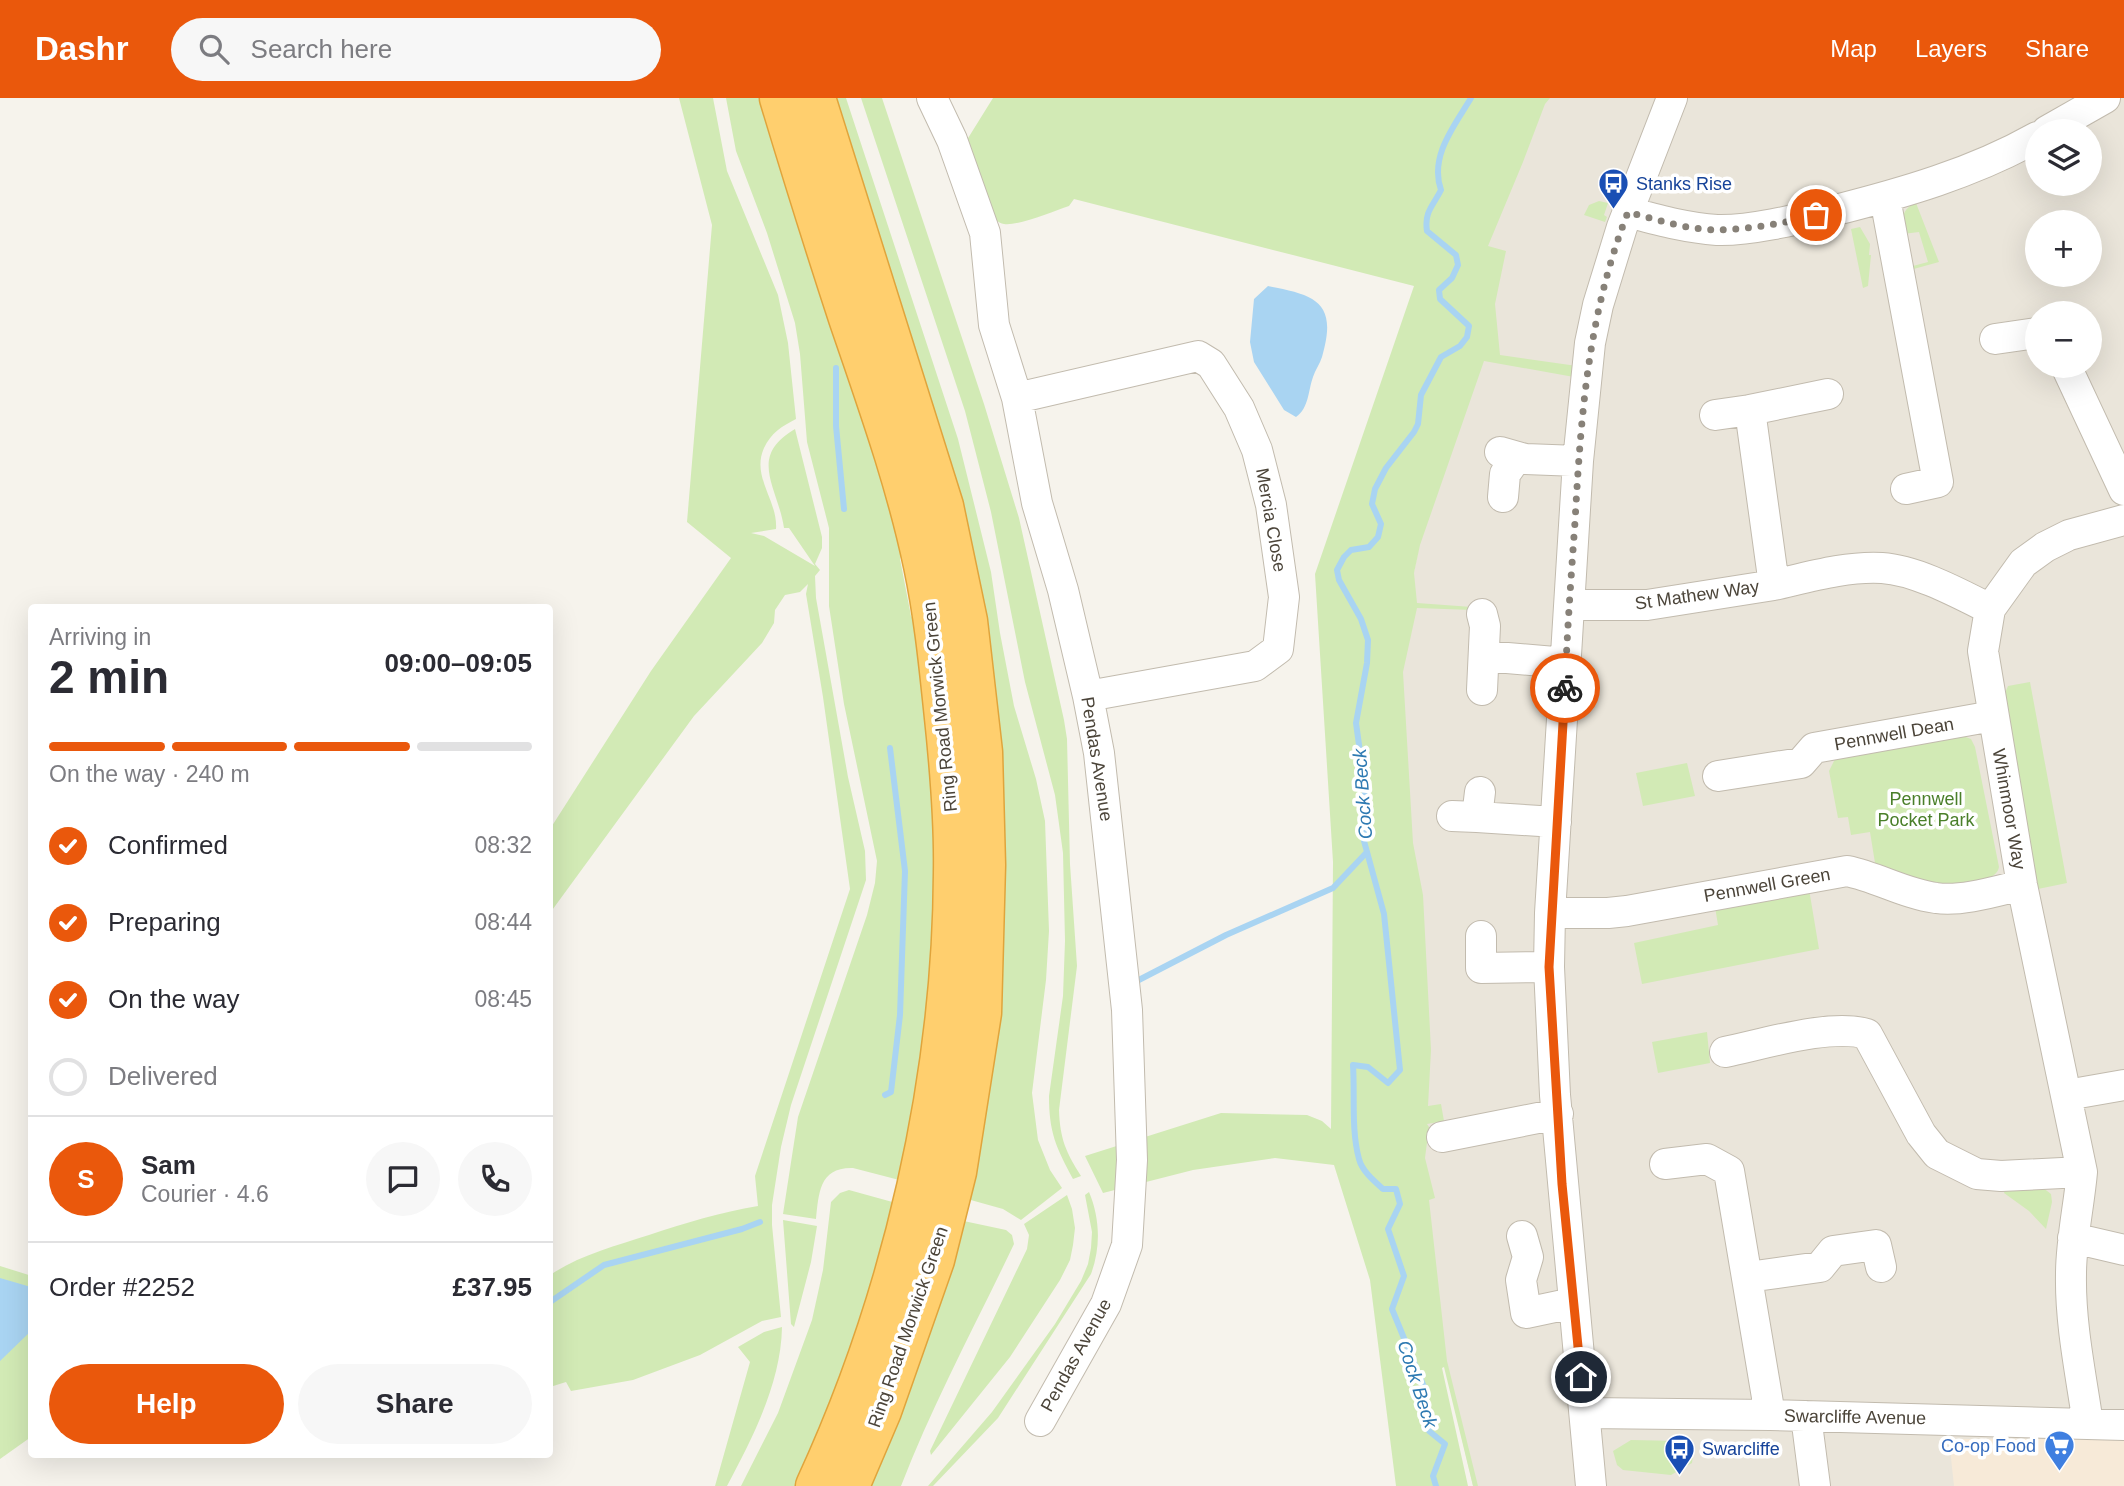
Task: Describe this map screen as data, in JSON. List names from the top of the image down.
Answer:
{
  "streets": {
    "highway": ["Ring Road Morwick Green"],
    "street": [
      "Mercia Close",
      "St Mathew Way",
      "Pennwell Dean",
      "Pendas Avenue",
      "Whinmoor Way",
      "Pennwell Green",
      "Swarcliffe Avenue"
    ]
  },
  "crossings": [
    ["Mercia Close", "Pendas Avenue"],
    ["Pennwell Dean", "Whinmoor Way"],
    ["Whinmoor Way", "Pennwell Green"],
    ["Whinmoor Way", "Swarcliffe Avenue"]
  ],
  "water": ["Cock Beck"],
  "parks": ["Pennwell Pocket Park"],
  "places": {
    "bus stop": ["Stanks Rise", "Swarcliffe"],
    "supermarket": ["Co-op Food"]
  },
  "page": {
    "header": "Dashr",
    "search": "Search here",
    "nav": ["Map", "Layers", "Share"],
    "map_buttons": ["+", "−"],
    "heading": ["2 min", "Arriving in", "09:00–09:05"],
    "panel": [
      "Sam",
      "Courier · 4.6",
      "Order #2252",
      "£37.95"
    ],
    "bar": "On the way · 240 m",
    "list": [
      ["Confirmed", "08:32"],
      ["Preparing", "08:44"],
      ["On the way", "08:45"],
      "Delivered"
    ],
    "round": "S",
    "buttons": ["Help", "Share"]
  }
}
